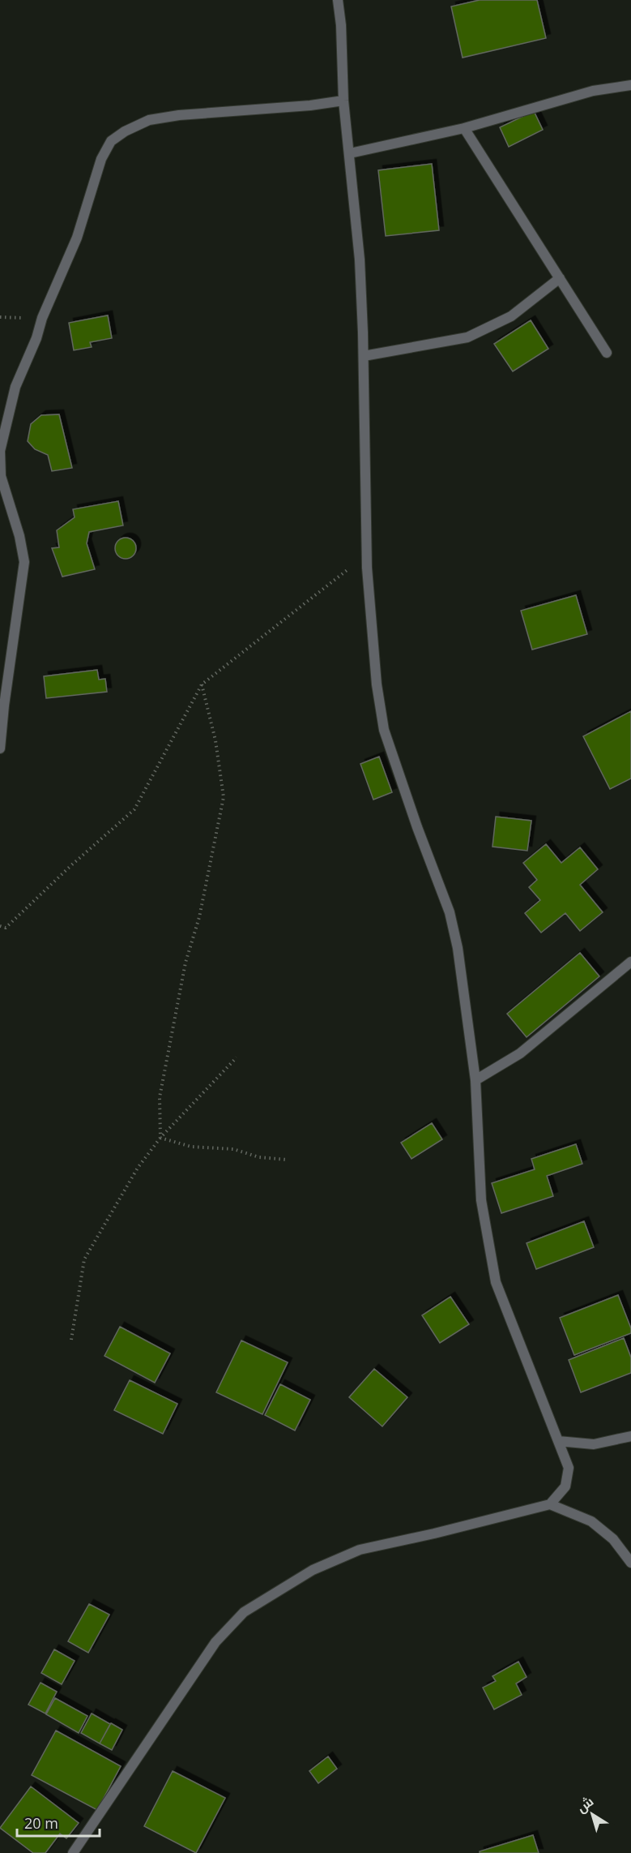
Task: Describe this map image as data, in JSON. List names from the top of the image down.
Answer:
{
  "scale_bar": "20 m",
  "north": "top left"
}
